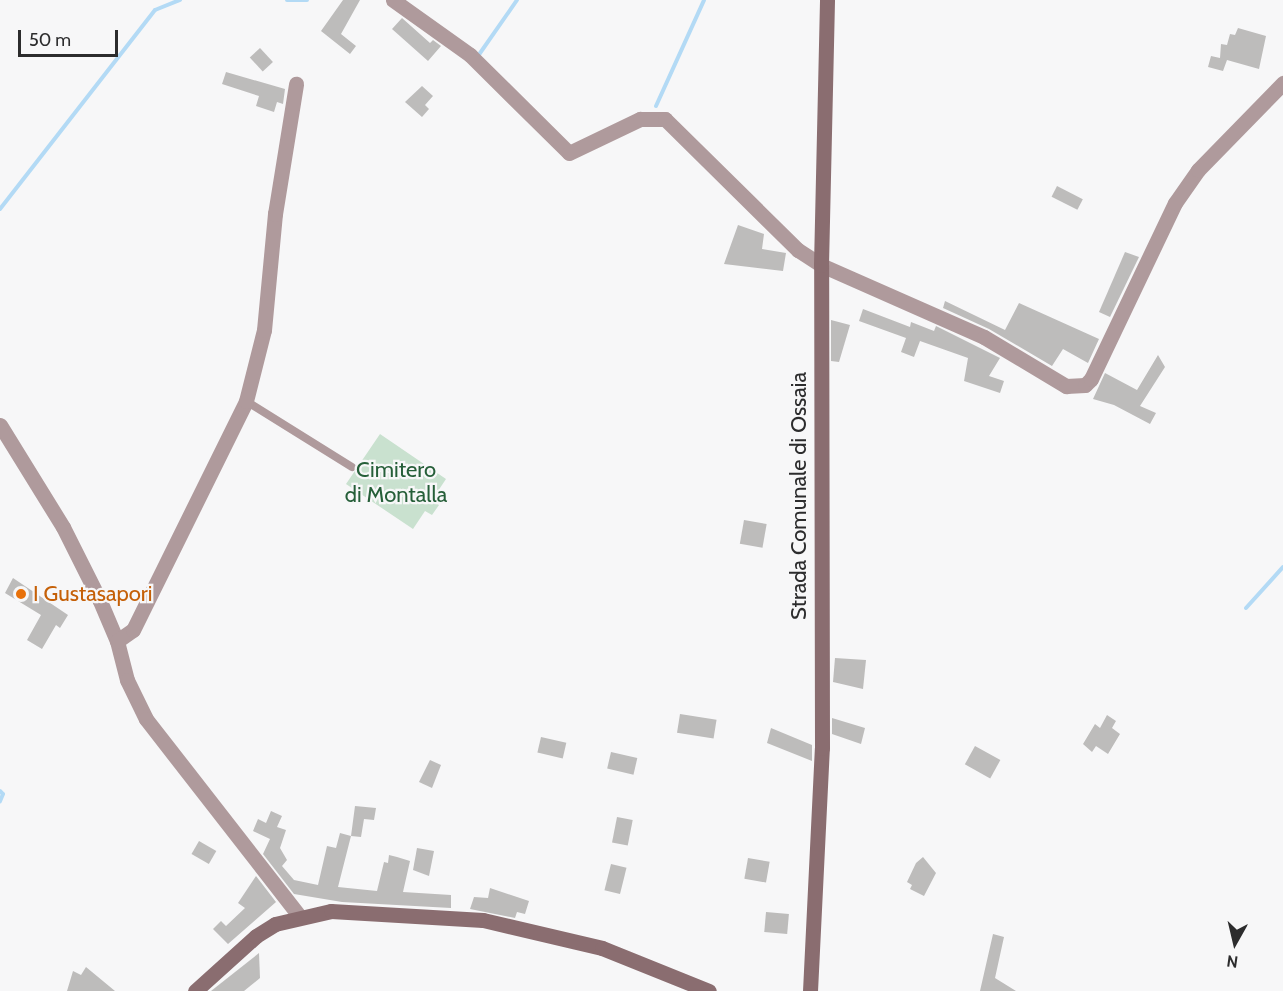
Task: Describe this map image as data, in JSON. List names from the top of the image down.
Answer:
{
  "streets": {
    "street": ["Strada Comunale di Ossaia"]
  },
  "parks": ["Cimitero di Montalla"],
  "places": ["I Gustasapori"],
  "scale_bar": "50 m",
  "north": "bottom"
}
